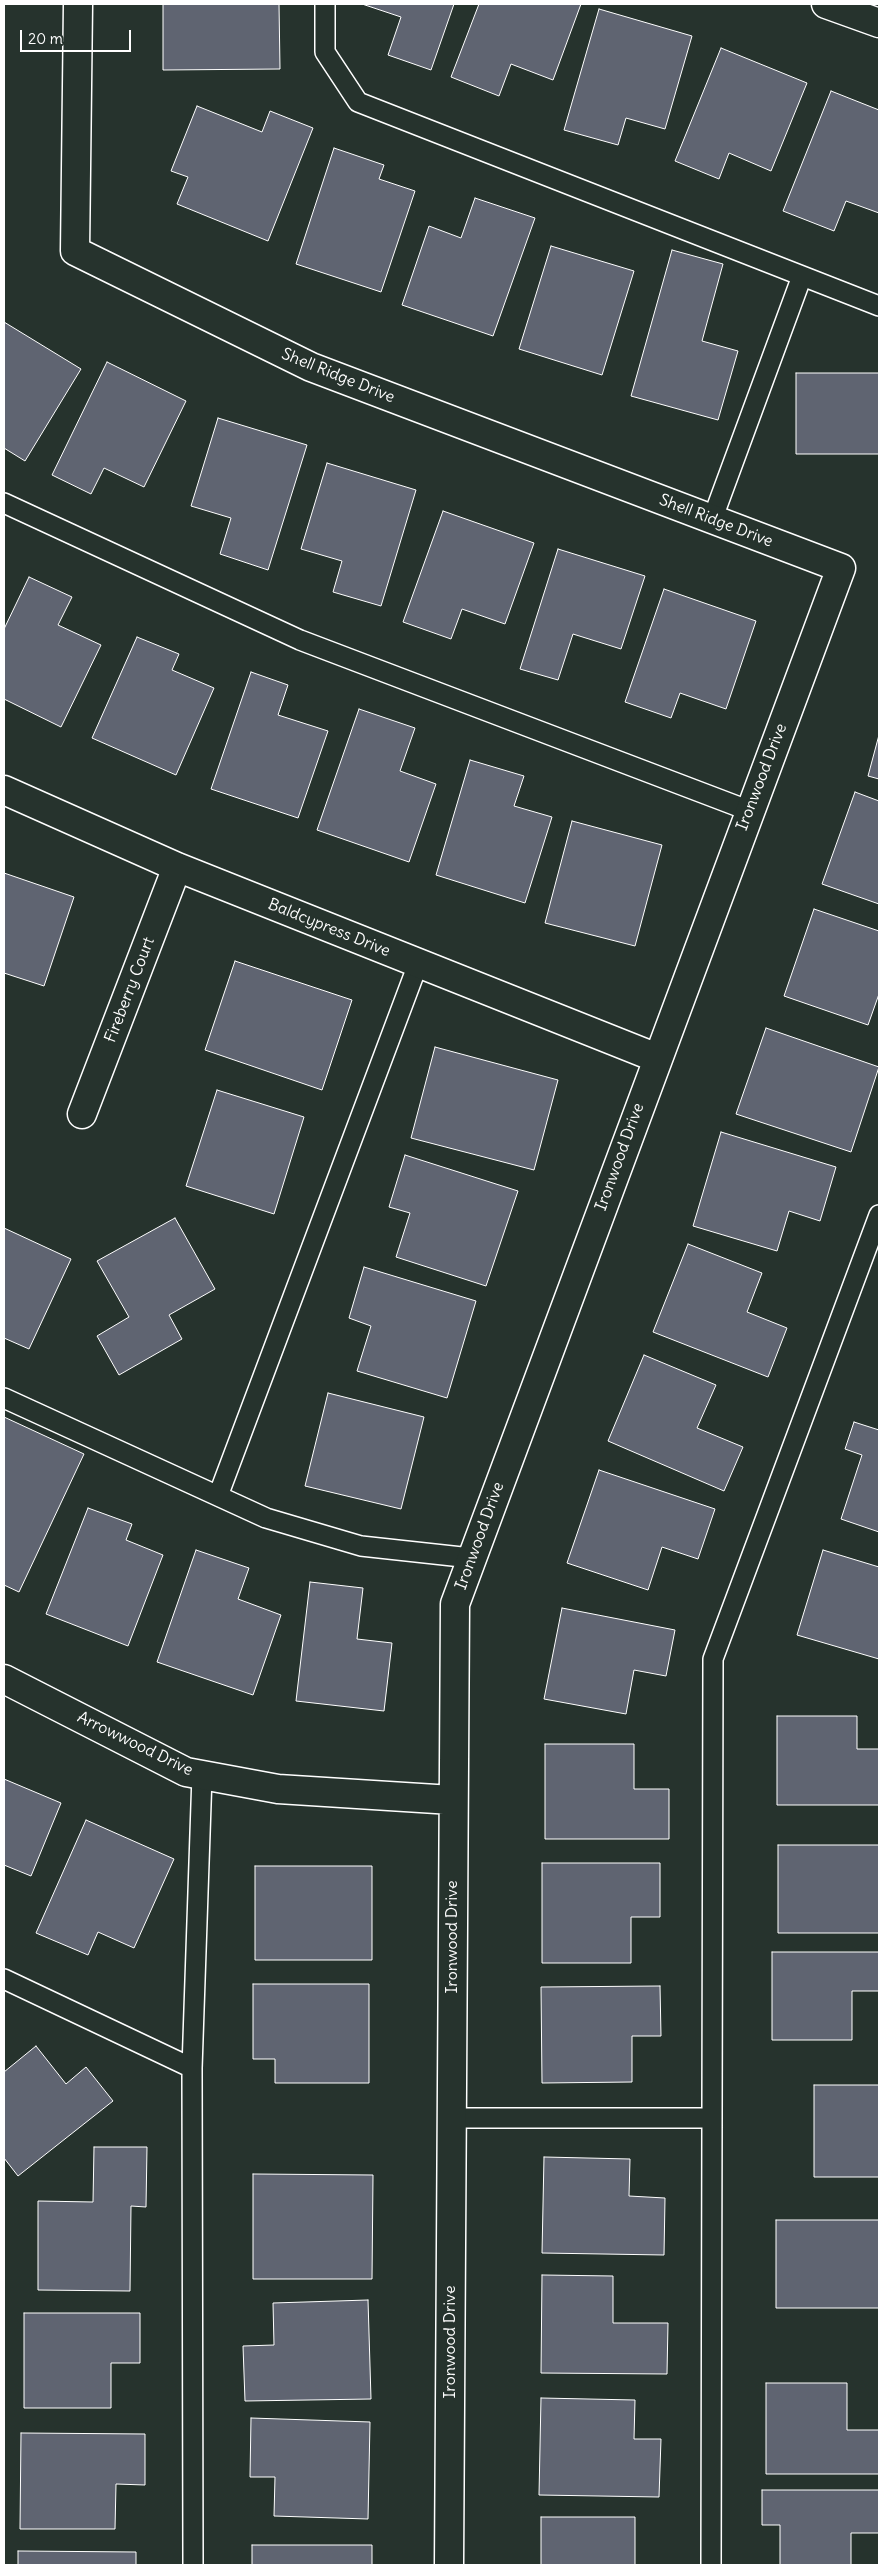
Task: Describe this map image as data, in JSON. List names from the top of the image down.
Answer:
{
  "streets": {
    "street": [
      "Shell Ridge Drive",
      "Ironwood Drive",
      "Baldcypress Drive",
      "Fireberry Court",
      "Arrowwood Drive"
    ]
  },
  "crossings": [
    ["Shell Ridge Drive", "Ironwood Drive"],
    ["Ironwood Drive", "Baldcypress Drive"],
    ["Ironwood Drive", "Arrowwood Drive"],
    ["Baldcypress Drive", "Fireberry Court"]
  ],
  "scale_bar": "20 m"
}
